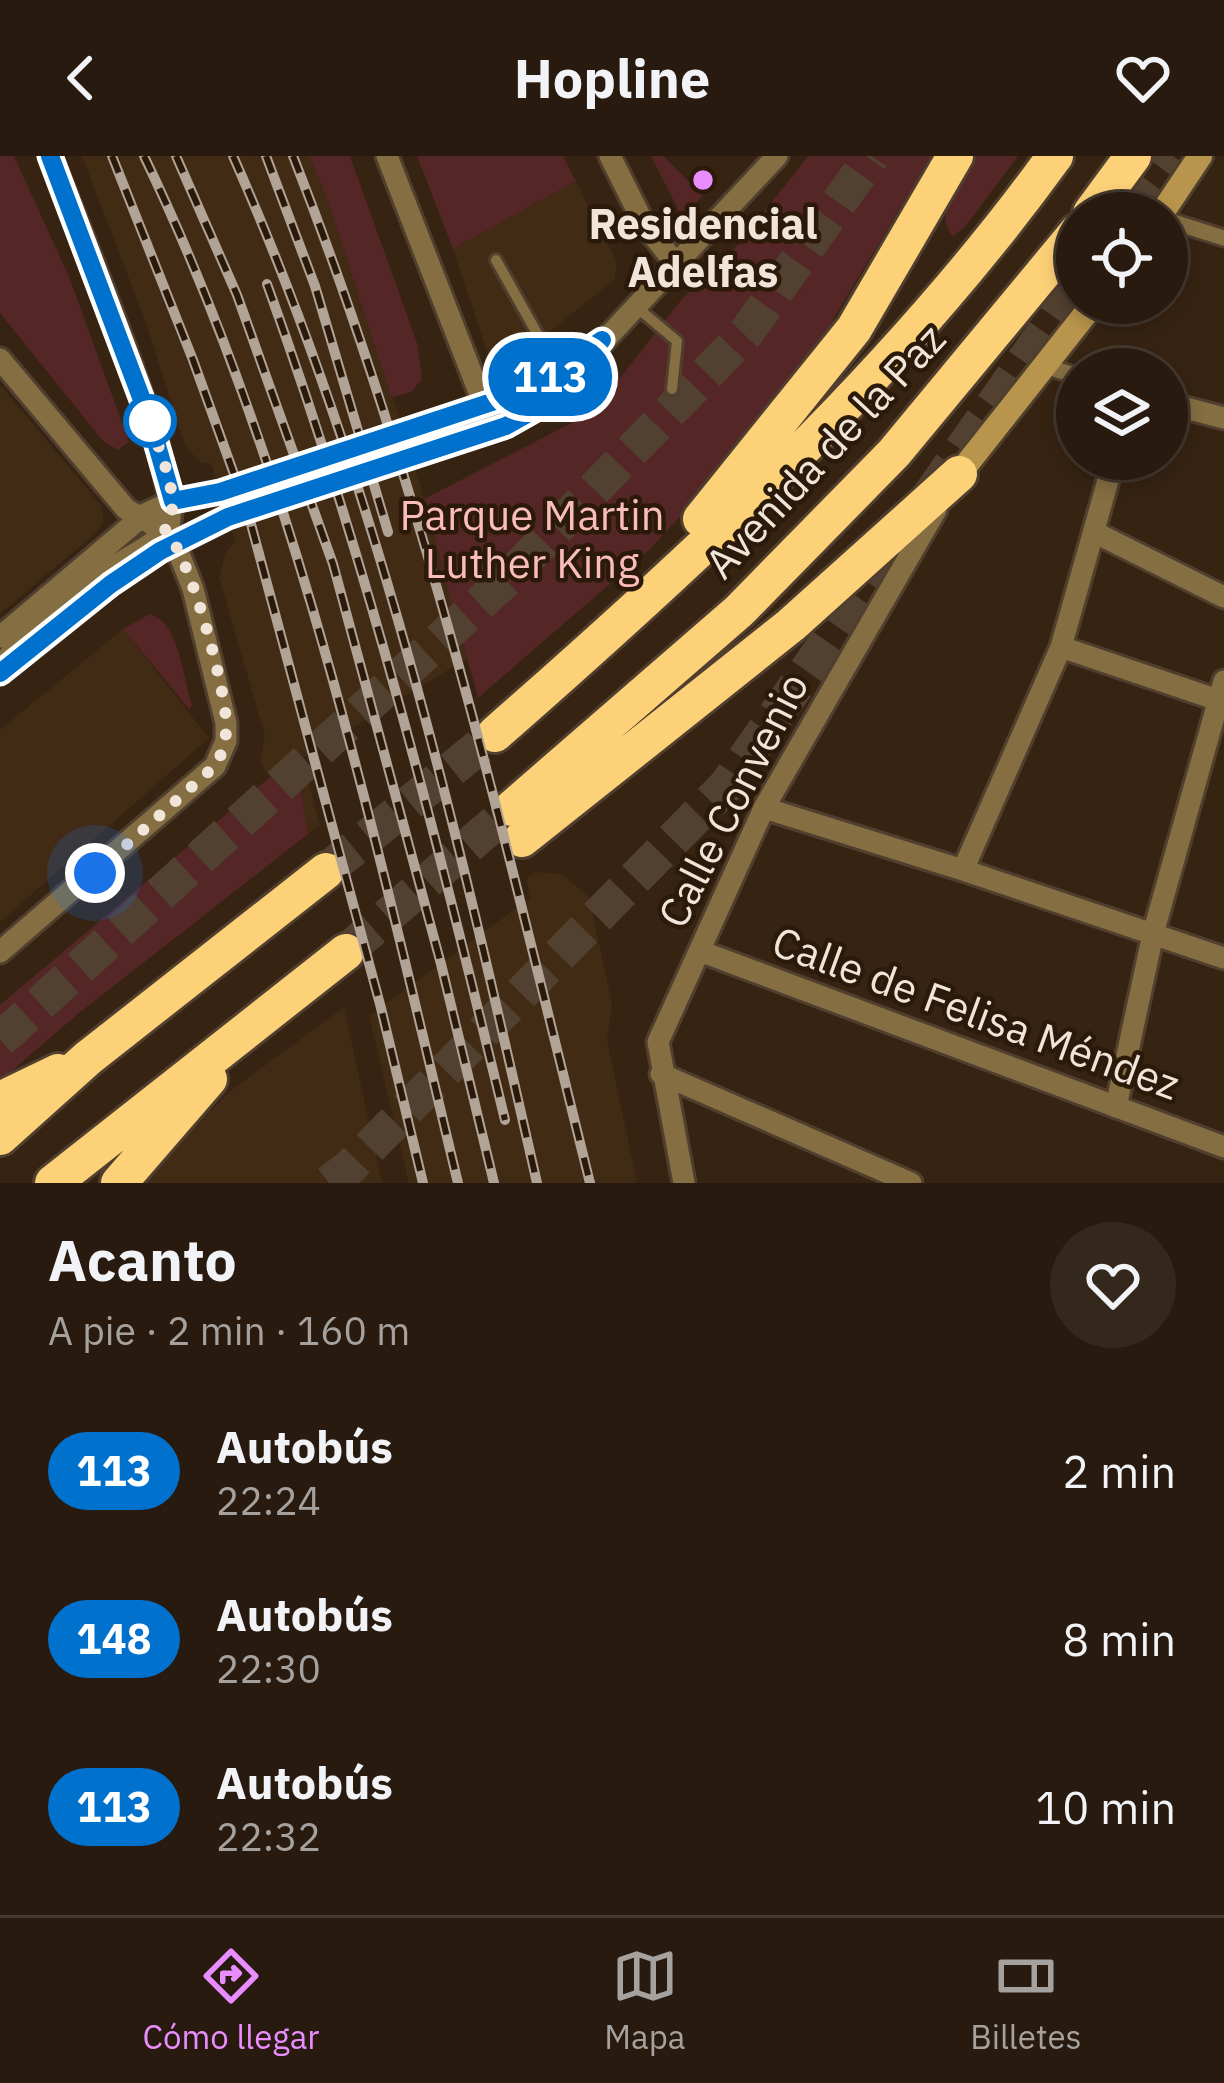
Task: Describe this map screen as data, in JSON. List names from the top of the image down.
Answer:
{
  "streets": {
    "highway": ["Avenida de la Paz"],
    "street": ["Calle Convenio", "Calle de Felisa Méndez"]
  },
  "crossings": [
    ["Avenida de la Paz", "Calle Convenio"],
    ["Calle Convenio", "Calle de Felisa Méndez"]
  ],
  "parks": ["Parque Martin Luther King"],
  "places": ["Residencial Adelfas"],
  "lines": ["bus line 113"],
  "page": {
    "header": "Hopline",
    "on_map": "113",
    "heading": ["Acanto", "A pie · 2 min · 160 m"],
    "list": [
      {
        "mark": "113",
        "name": "Autobús",
        "note": "22:24",
        "value": "2 min"
      },
      {
        "mark": "148",
        "name": "Autobús",
        "note": "22:30",
        "value": "8 min"
      },
      {
        "mark": "113",
        "name": "Autobús",
        "note": "22:32",
        "value": "10 min"
      }
    ],
    "tabs": ["Cómo llegar", "Mapa", "Billetes"]
  }
}
